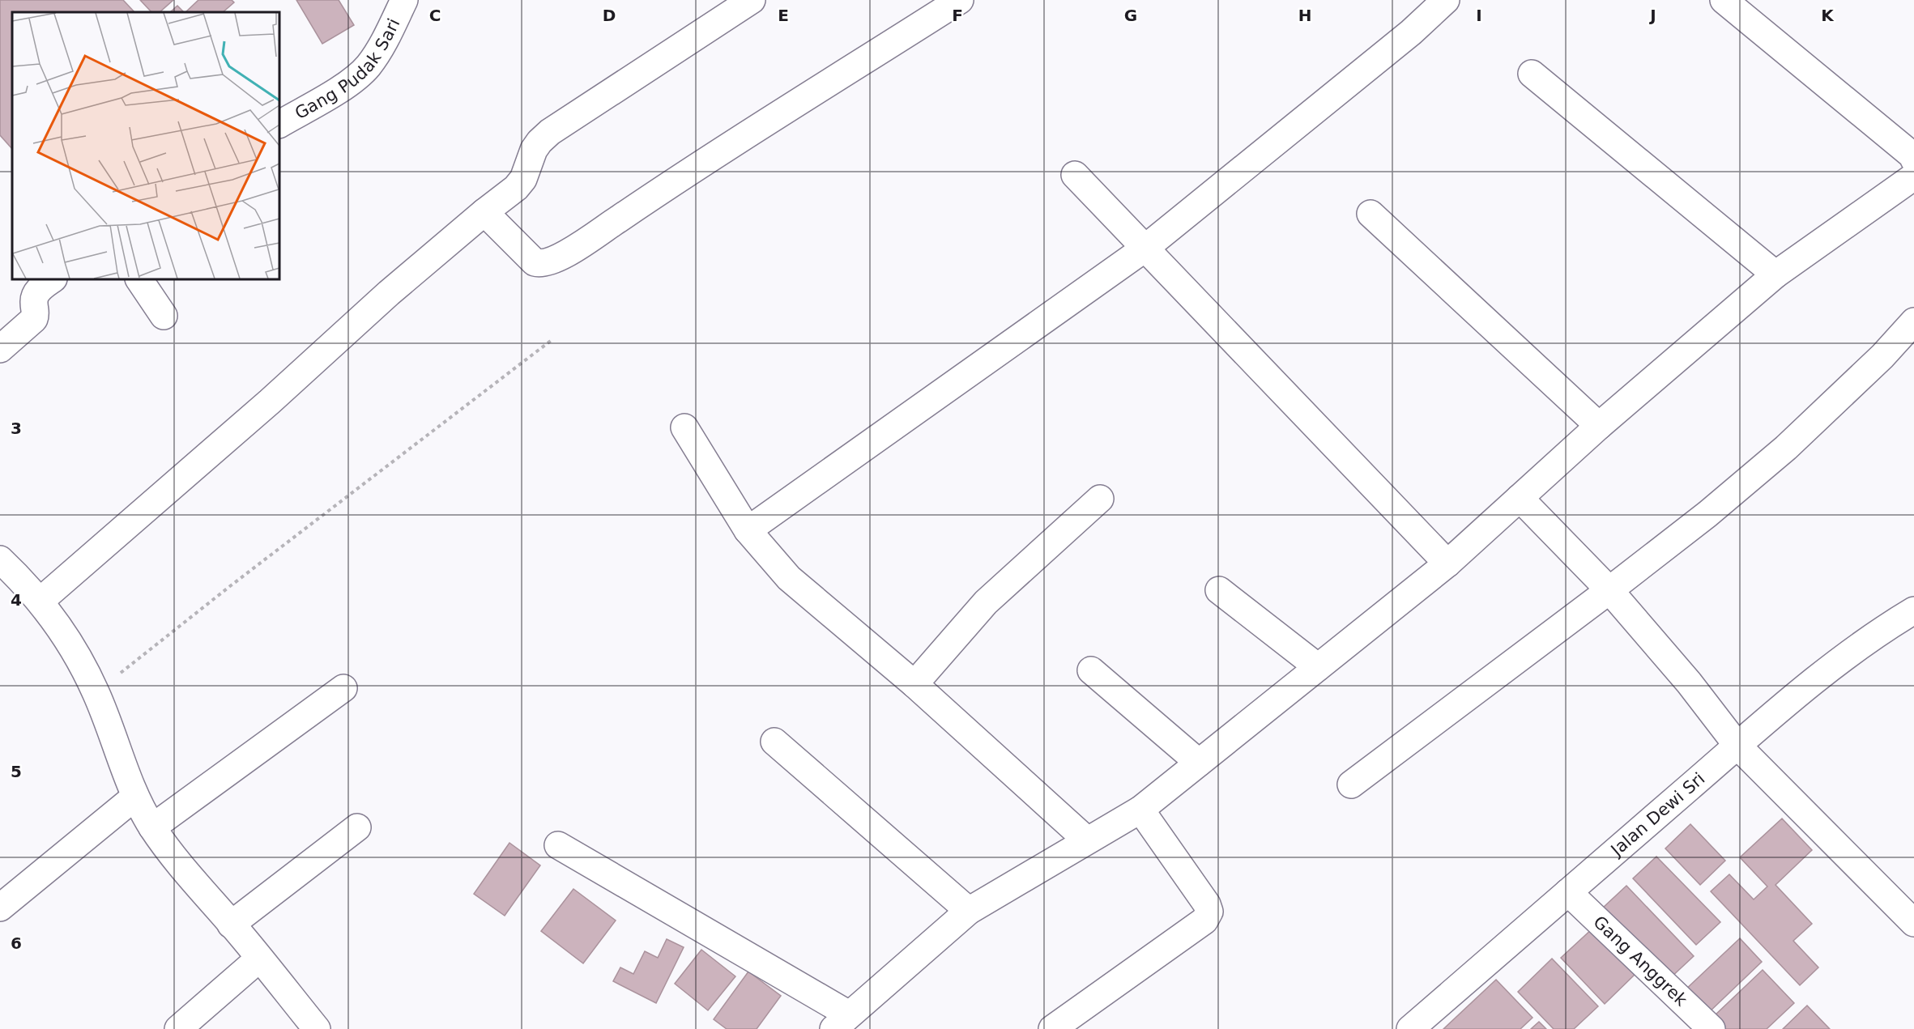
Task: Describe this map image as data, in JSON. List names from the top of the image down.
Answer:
{
  "streets": {
    "street": ["Gang Pudak Sari", "Jalan Dewi Sri", "Gang Anggrek"]
  },
  "crossings": [
    ["Jalan Dewi Sri", "Gang Anggrek"]
  ],
  "grid": {
    "columns": [
      "C",
      "D",
      "E",
      "F",
      "G",
      "H",
      "I",
      "J",
      "K"
    ],
    "rows": [
      "3",
      "4",
      "5",
      "6"
    ]
  }
}
